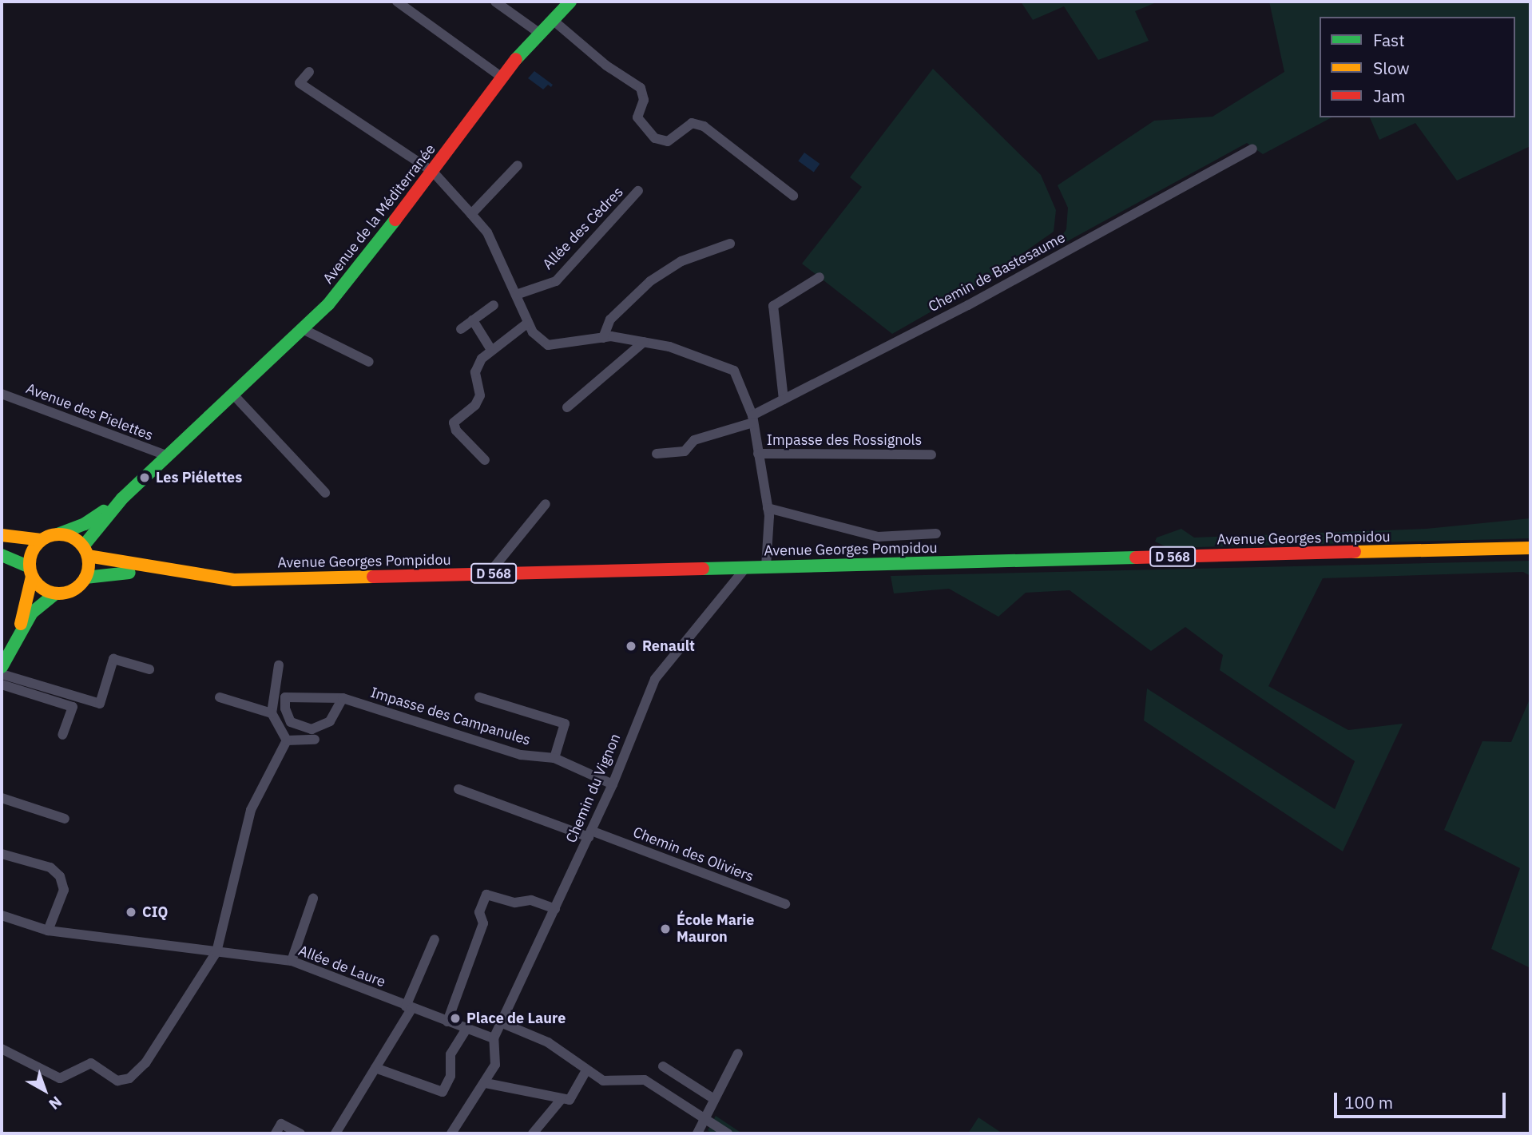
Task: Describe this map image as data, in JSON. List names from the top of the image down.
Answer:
{
  "streets": {
    "main road": ["Avenue de la Méditerranée", "Avenue Georges Pompidou", "D 568"],
    "street": [
      "Allée des Cèdres",
      "Chemin de Bastesaume",
      "Avenue des Pielettes",
      "Impasse des Rossignols",
      "Impasse des Campanules",
      "Chemin du Vignon",
      "Chemin des Oliviers",
      "Allée de Laure"
    ]
  },
  "crossings": [
    ["Avenue de la Méditerranée", "Avenue des Pielettes"],
    ["Avenue de la Méditerranée", "Avenue Georges Pompidou"],
    ["Avenue Georges Pompidou", "Chemin du Vignon"],
    ["Impasse des Campanules", "Chemin du Vignon"],
    ["Chemin du Vignon", "Chemin des Oliviers"],
    ["Chemin du Vignon", "Allée de Laure"]
  ],
  "places": [
    "Les Piélettes",
    "Renault",
    "CIQ",
    "École Marie Mauron",
    "Place de Laure"
  ],
  "legend": ["Fast", "Slow", "Jam"],
  "scale_bar": "100 m",
  "north": "bottom right"
}
